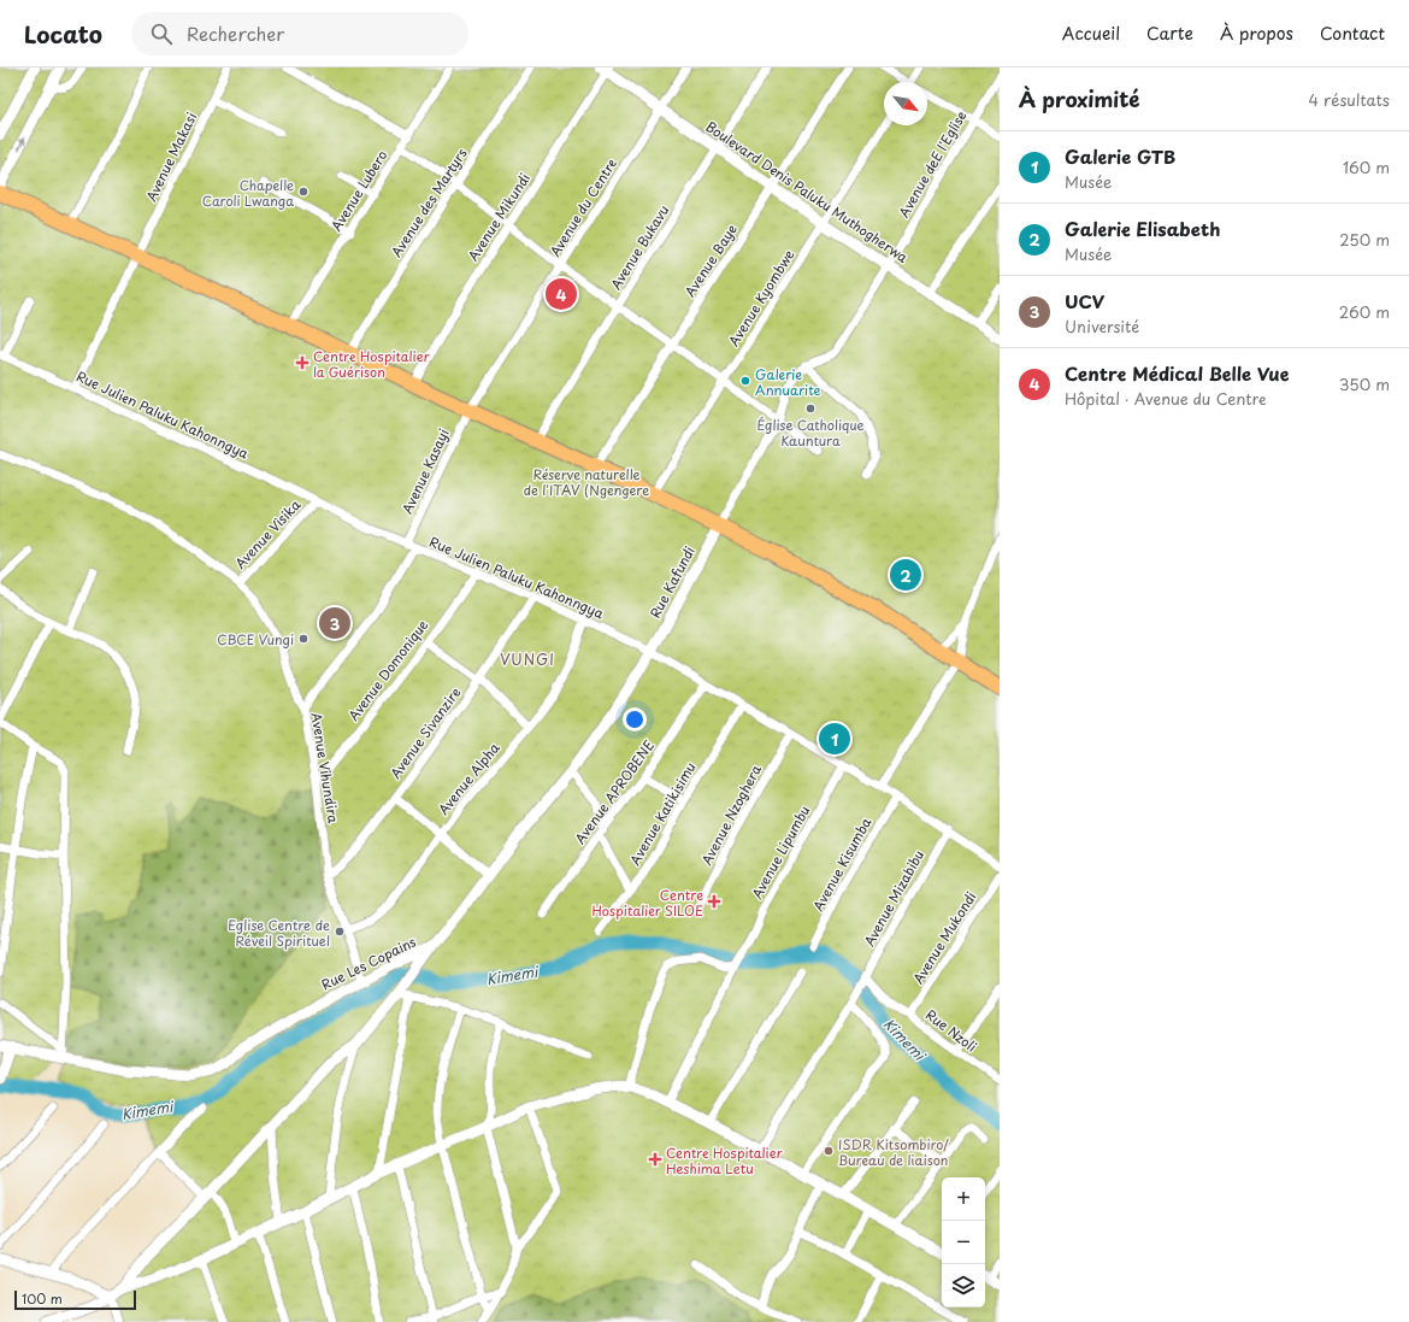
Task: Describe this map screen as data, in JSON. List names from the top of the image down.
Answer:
{
  "streets": {
    "street": [
      "Avenue Makasi",
      "Avenue deE l'Eglise",
      "Avenue Lubero",
      "Boulevard Denis Paluku Muthogherwa",
      "Avenue des Martyrs",
      "Avenue du Centre",
      "Avenue Mikundi",
      "Avenue Bukavu",
      "Avenue Baye",
      "Avenue Kyombwe",
      "Rue Julien Paluku Kahonngya",
      "Avenue Kasayi",
      "Avenue Visika",
      "Rue Kafundi",
      "Avenue Domonique",
      "Avenue Sivanzire",
      "Avenue Vihundira",
      "Avenue Alpha",
      "Avenue APROBENE",
      "Avenue Katikisimu",
      "Avenue Nzoghera",
      "Avenue Lipumbu",
      "Avenue Kisumba",
      "Avenue Mizabibu",
      "Avenue Mukondi",
      "Rue Les Copains",
      "Rue Nzoli"
    ]
  },
  "crossings": [
    ["Avenue Makasi", "Rue Julien Paluku Kahonngya"],
    ["Avenue deE l'Eglise", "Boulevard Denis Paluku Muthogherwa"],
    ["Boulevard Denis Paluku Muthogherwa", "Avenue du Centre"],
    ["Boulevard Denis Paluku Muthogherwa", "Avenue Mikundi"],
    ["Boulevard Denis Paluku Muthogherwa", "Avenue Bukavu"],
    ["Boulevard Denis Paluku Muthogherwa", "Avenue Baye"],
    ["Boulevard Denis Paluku Muthogherwa", "Avenue Kyombwe"],
    ["Avenue du Centre", "Avenue Kasayi"],
    ["Rue Julien Paluku Kahonngya", "Avenue Kasayi"],
    ["Rue Julien Paluku Kahonngya", "Avenue Visika"],
    ["Rue Julien Paluku Kahonngya", "Rue Kafundi"],
    ["Rue Julien Paluku Kahonngya", "Avenue Domonique"],
    ["Rue Julien Paluku Kahonngya", "Avenue Sivanzire"],
    ["Rue Julien Paluku Kahonngya", "Avenue Alpha"],
    ["Rue Julien Paluku Kahonngya", "Avenue APROBENE"],
    ["Rue Julien Paluku Kahonngya", "Avenue Katikisimu"],
    ["Rue Julien Paluku Kahonngya", "Avenue Nzoghera"],
    ["Rue Julien Paluku Kahonngya", "Avenue Lipumbu"],
    ["Rue Julien Paluku Kahonngya", "Avenue Kisumba"],
    ["Rue Julien Paluku Kahonngya", "Avenue Mizabibu"],
    ["Rue Julien Paluku Kahonngya", "Rue Les Copains"],
    ["Avenue Visika", "Avenue Vihundira"],
    ["Rue Kafundi", "Rue Les Copains"],
    ["Avenue Domonique", "Avenue Vihundira"],
    ["Avenue Sivanzire", "Avenue Vihundira"],
    ["Avenue Vihundira", "Avenue Alpha"],
    ["Avenue Vihundira", "Rue Les Copains"],
    ["Avenue Mizabibu", "Rue Nzoli"],
    ["Avenue Mukondi", "Rue Nzoli"]
  ],
  "districts": ["VUNGI"],
  "water": ["Kimemi"],
  "parks": ["Réserve naturelle de l'ITAV (Ngengere"],
  "places": {
    "other": [
      "Chapelle Caroli Lwanga",
      "Galerie Annuarite",
      "Église Catholique Kauntura",
      "CBCE Vungi",
      "Eglise Centre de Réveil Spirituel",
      "ISDR Kitsombiro/ Bureau de liaison"
    ],
    "health": ["Centre Hospitalier la Guérison", "Centre Hospitalier SILOE", "Centre Hospitalier Heshima Letu"]
  },
  "scale_bar": "100 m",
  "north": "bottom right",
  "page": {
    "header": "Locato",
    "search": "Rechercher",
    "nav": [
      "Accueil",
      "Carte",
      "À propos",
      "Contact"
    ],
    "heading": ["À proximité", "4 résultats"],
    "list": [
      {
        "mark": "1",
        "name": "Galerie GTB",
        "note": "Musée",
        "value": "160 m"
      },
      {
        "mark": "2",
        "name": "Galerie Elisabeth",
        "note": "Musée",
        "value": "250 m"
      },
      {
        "mark": "3",
        "name": "UCV",
        "note": "Université",
        "value": "260 m"
      },
      {
        "mark": "4",
        "name": "Centre Médical Belle Vue",
        "note": "Hôpital · Avenue du Centre",
        "value": "350 m"
      }
    ],
    "pins": [
      "4",
      "2",
      "3",
      "1"
    ],
    "map_buttons": ["+", "−"],
    "scale": "100 m"
  }
}
